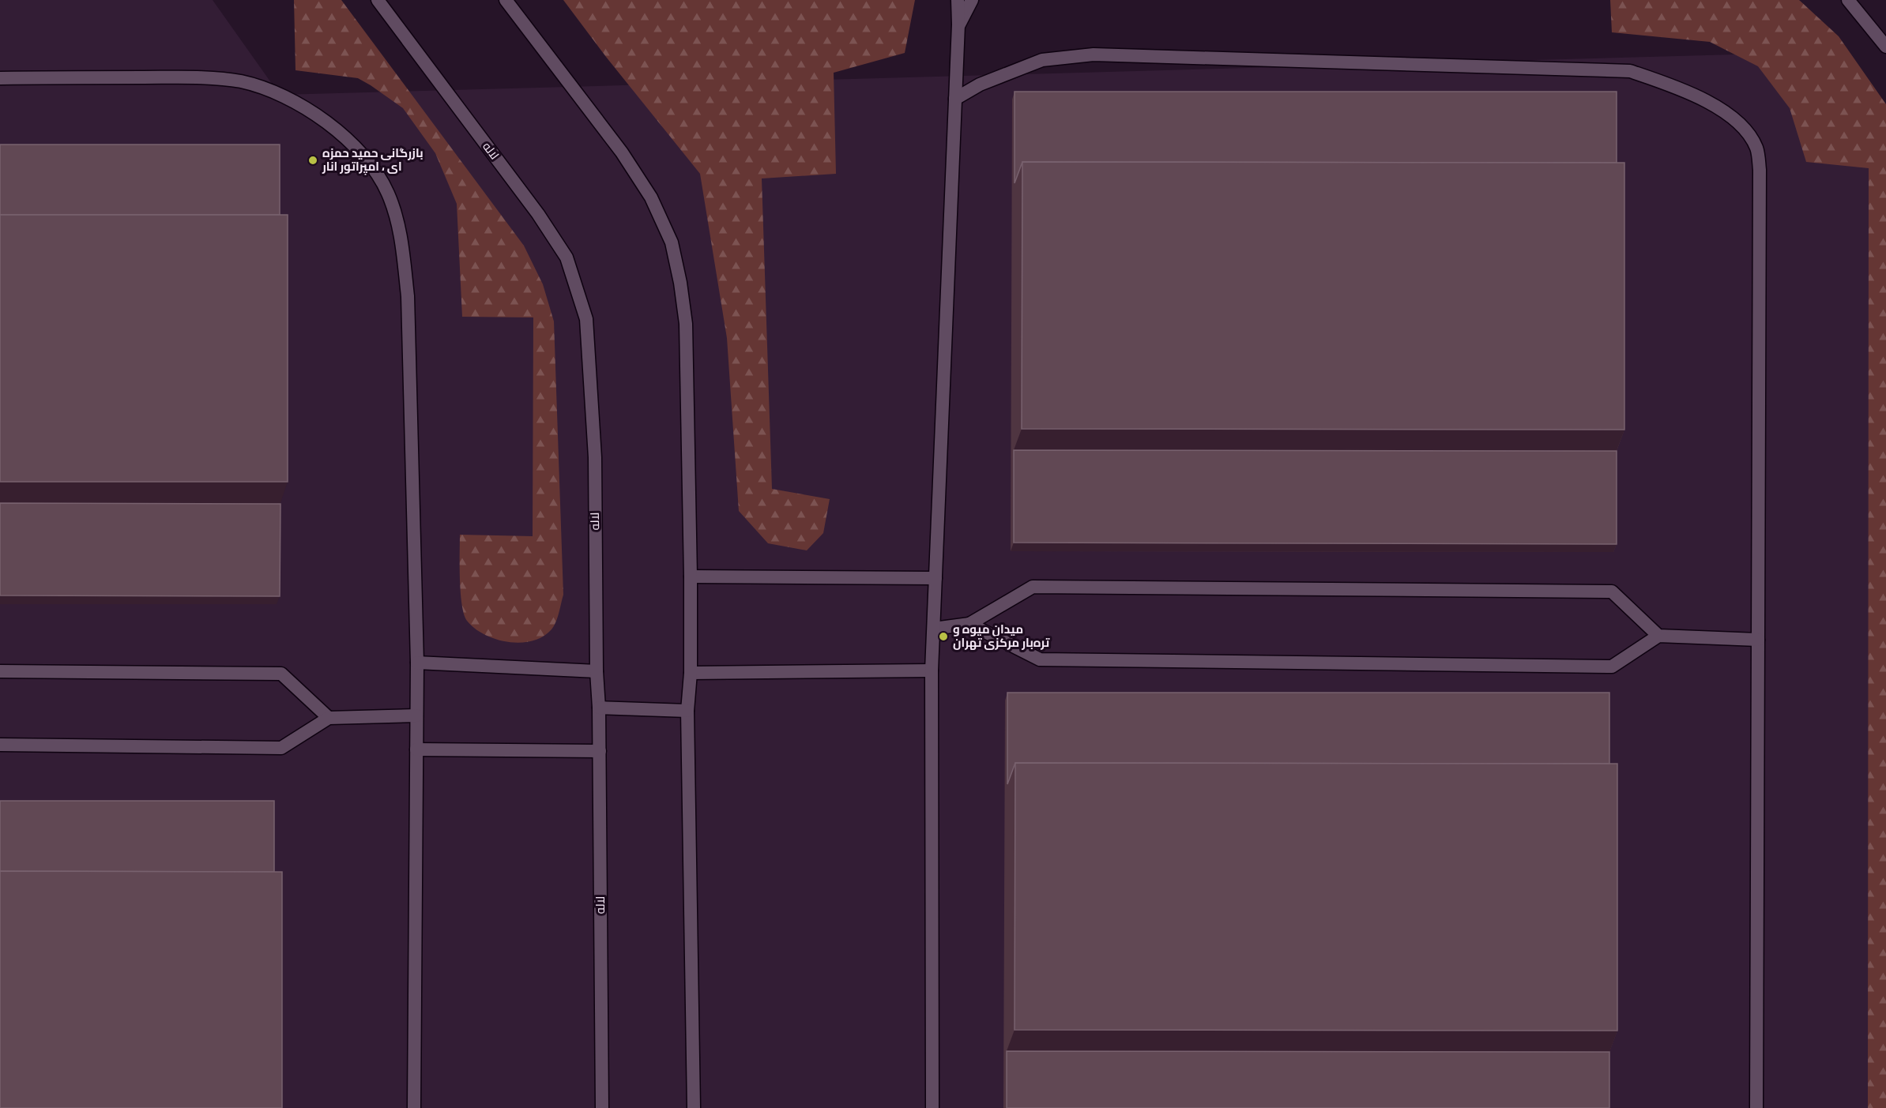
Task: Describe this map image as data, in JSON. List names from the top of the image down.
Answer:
{
  "streets": {
    "street": ["لاله"]
  },
  "places": ["بازرگانی حمید حمزه ای ، امپراتور انار", "میدان میوه و تره‌بار مرکزی تهران"]
}
